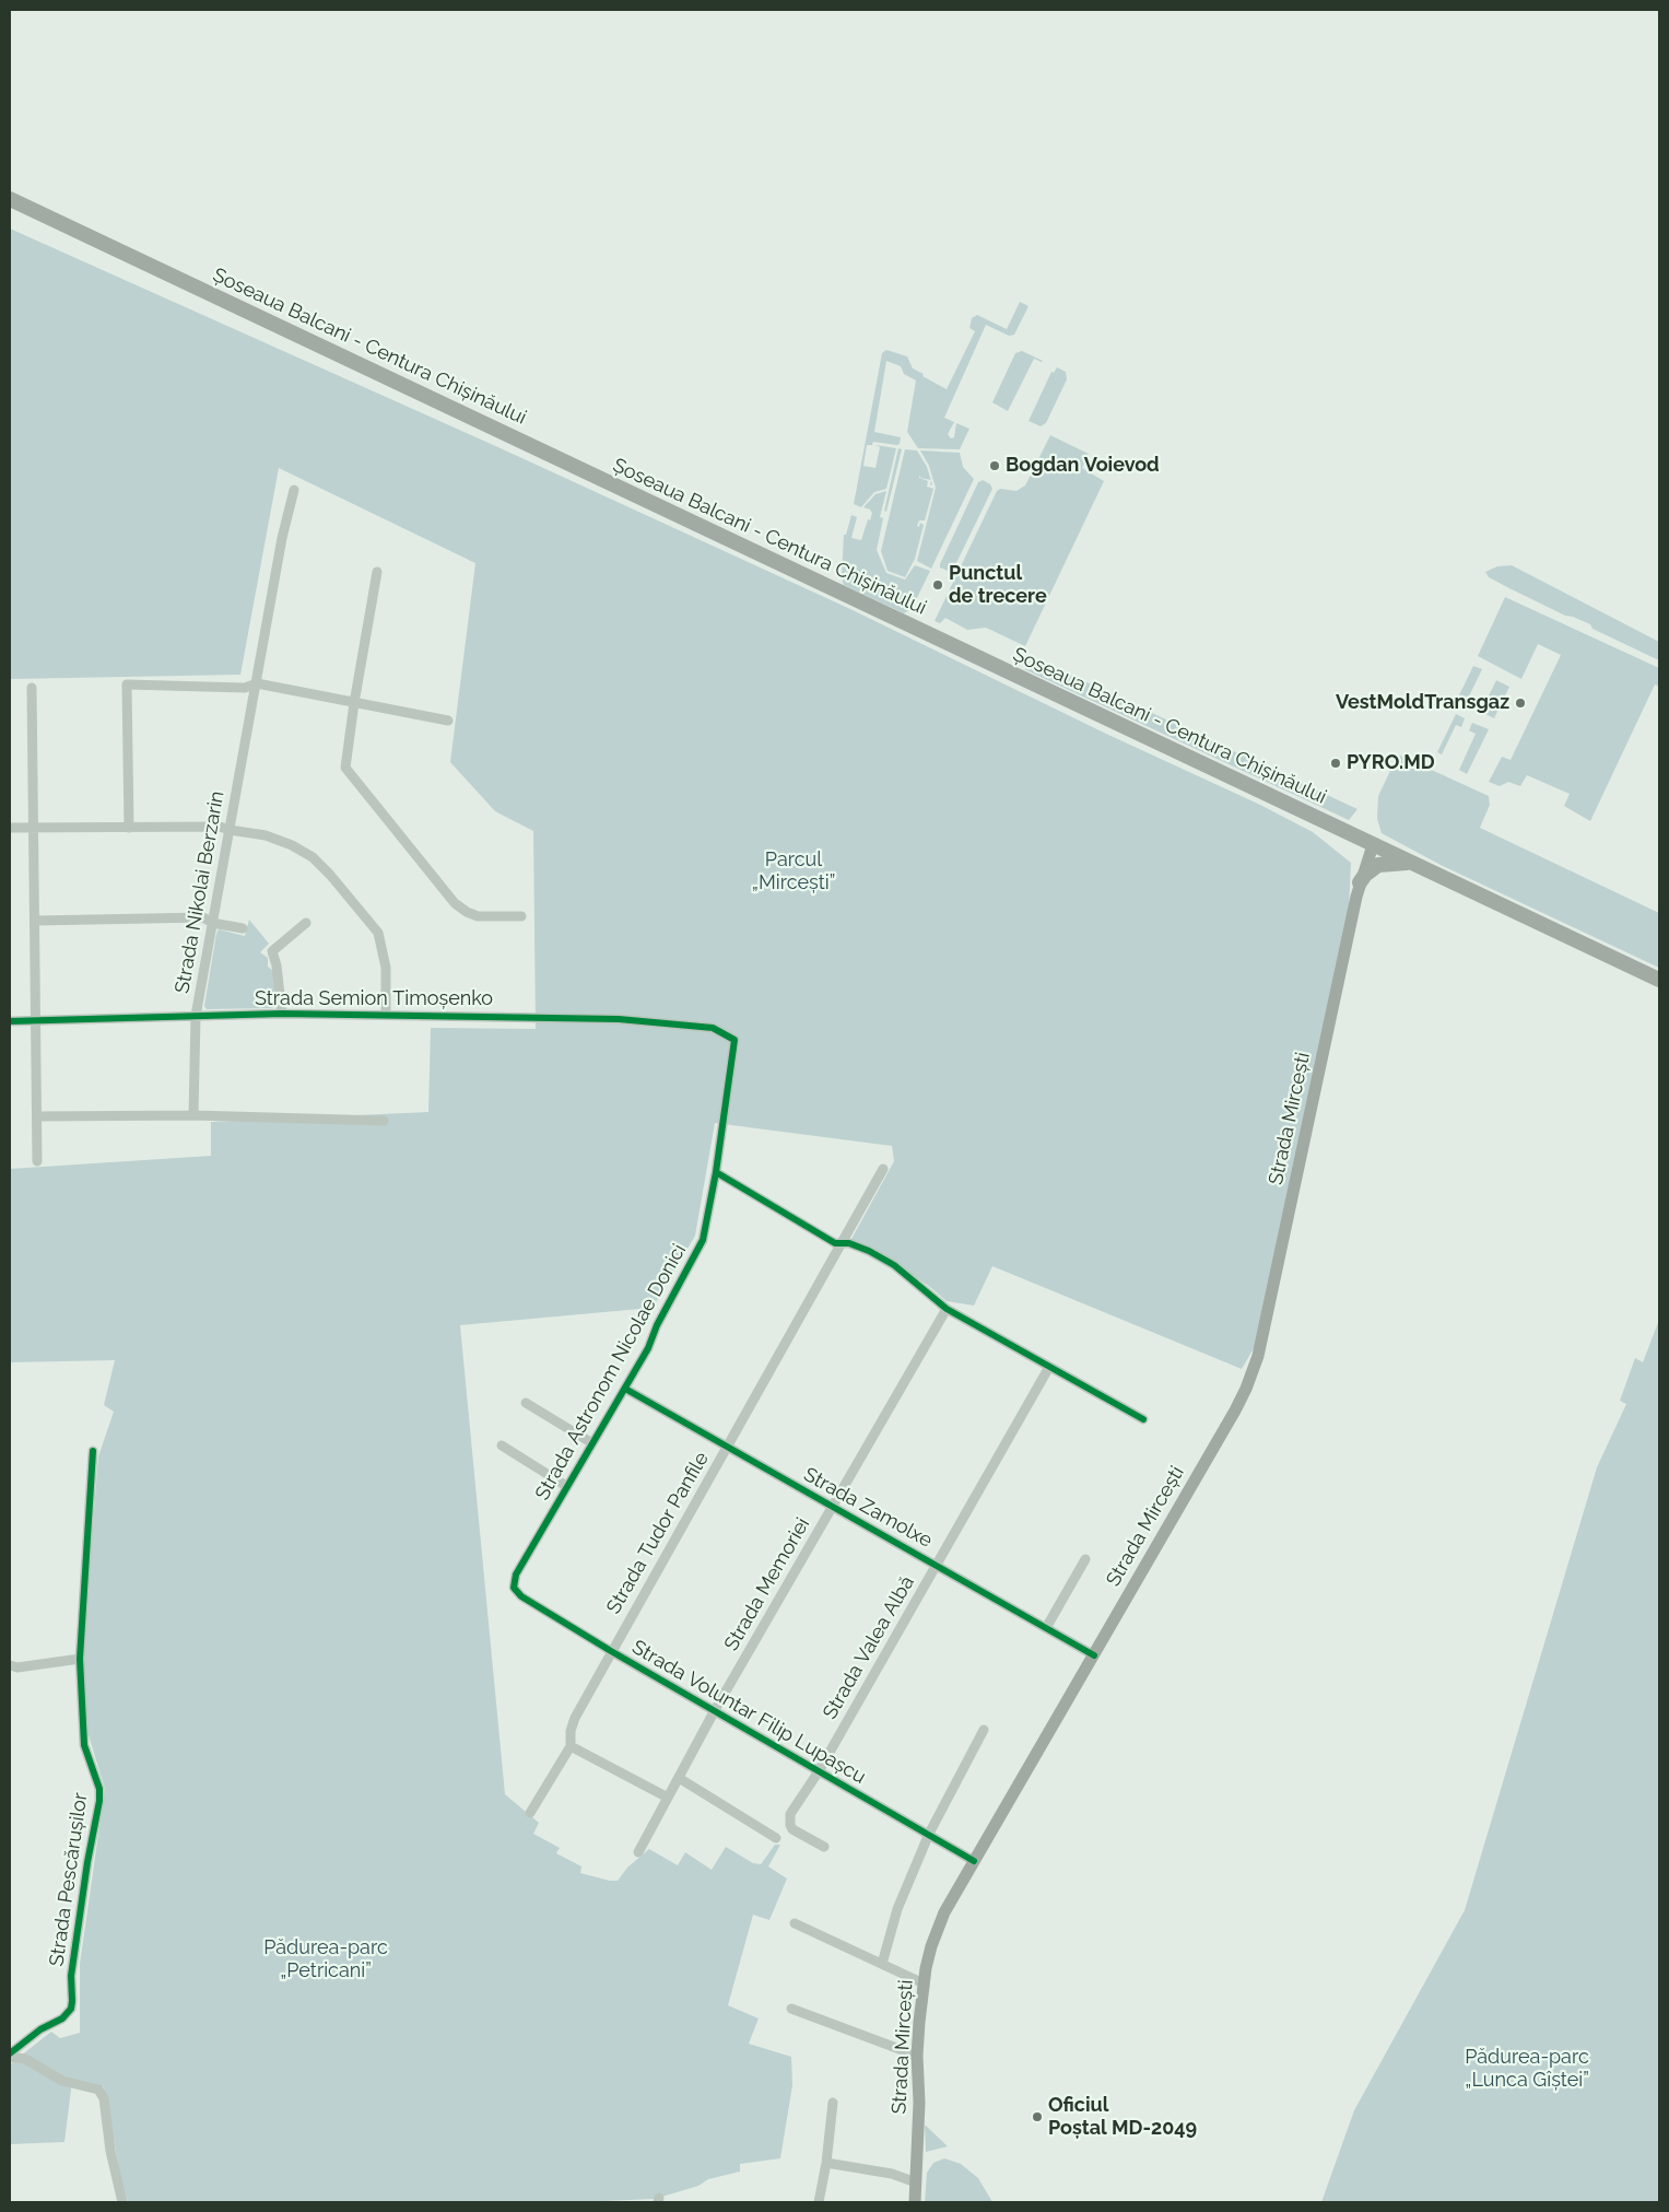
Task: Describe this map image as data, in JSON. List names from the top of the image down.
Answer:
{
  "streets": {
    "highway": ["Șoseaua Balcani - Centura Chișinăului"],
    "main road": ["Strada Mircești"],
    "street": [
      "Strada Nikolai Berzarin",
      "Strada Semion Timoșenko",
      "Strada Astronom Nicolae Donici",
      "Strada Zamolxe",
      "Strada Tudor Panfile",
      "Strada Memoriei",
      "Strada Valea Albă",
      "Strada Voluntar Filip Lupașcu",
      "Strada Pescărușilor"
    ]
  },
  "crossings": [
    ["Șoseaua Balcani - Centura Chișinăului", "Strada Mircești"],
    ["Strada Nikolai Berzarin", "Strada Semion Timoșenko"],
    ["Strada Semion Timoșenko", "Strada Astronom Nicolae Donici"],
    ["Strada Mircești", "Strada Zamolxe"],
    ["Strada Mircești", "Strada Voluntar Filip Lupașcu"],
    ["Strada Astronom Nicolae Donici", "Strada Zamolxe"],
    ["Strada Astronom Nicolae Donici", "Strada Voluntar Filip Lupașcu"],
    ["Strada Zamolxe", "Strada Tudor Panfile"],
    ["Strada Zamolxe", "Strada Memoriei"],
    ["Strada Zamolxe", "Strada Valea Albă"],
    ["Strada Tudor Panfile", "Strada Voluntar Filip Lupașcu"],
    ["Strada Memoriei", "Strada Voluntar Filip Lupașcu"],
    ["Strada Valea Albă", "Strada Voluntar Filip Lupașcu"]
  ],
  "parks": ["Parcul „Mircești”", "Pădurea-parc „Petricani”", "Pădurea-parc „Lunca Gîștei”"],
  "places": [
    "Bogdan Voievod",
    "Punctul de trecere",
    "VestMoldTransgaz",
    "PYRO.MD",
    "Oficiul Poștal MD-2049"
  ]
}
